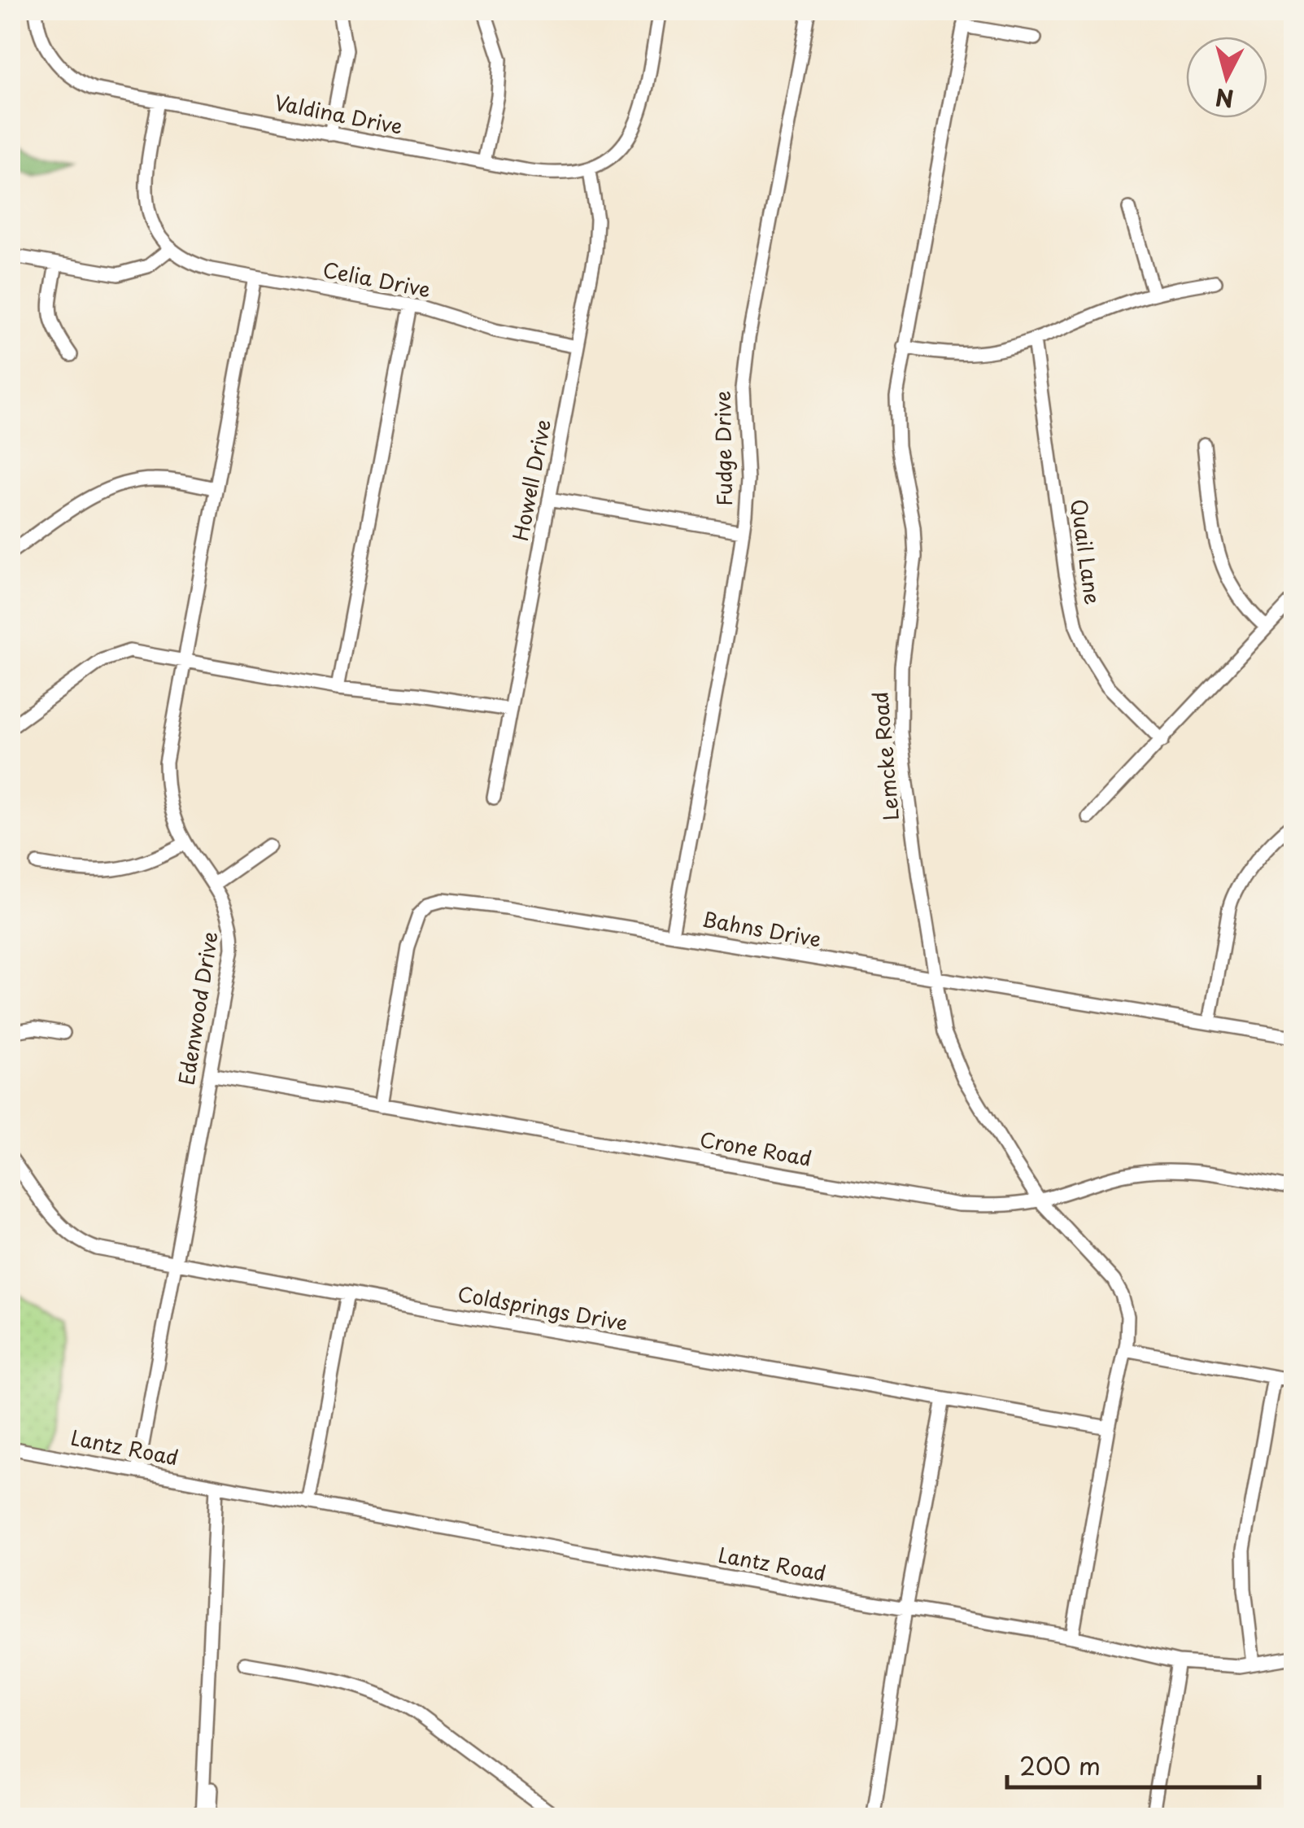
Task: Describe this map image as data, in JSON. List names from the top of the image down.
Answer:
{
  "streets": {
    "street": [
      "Valdina Drive",
      "Celia Drive",
      "Fudge Drive",
      "Howell Drive",
      "Quail Lane",
      "Lemcke Road",
      "Bahns Drive",
      "Edenwood Drive",
      "Crone Road",
      "Coldsprings Drive",
      "Lantz Road"
    ]
  },
  "crossings": [
    ["Valdina Drive", "Howell Drive"],
    ["Celia Drive", "Howell Drive"],
    ["Celia Drive", "Edenwood Drive"],
    ["Fudge Drive", "Bahns Drive"],
    ["Lemcke Road", "Bahns Drive"],
    ["Lemcke Road", "Crone Road"],
    ["Bahns Drive", "Crone Road"],
    ["Edenwood Drive", "Crone Road"],
    ["Edenwood Drive", "Coldsprings Drive"],
    ["Edenwood Drive", "Lantz Road"]
  ],
  "scale_bar": "200 m",
  "north": "bottom"
}
